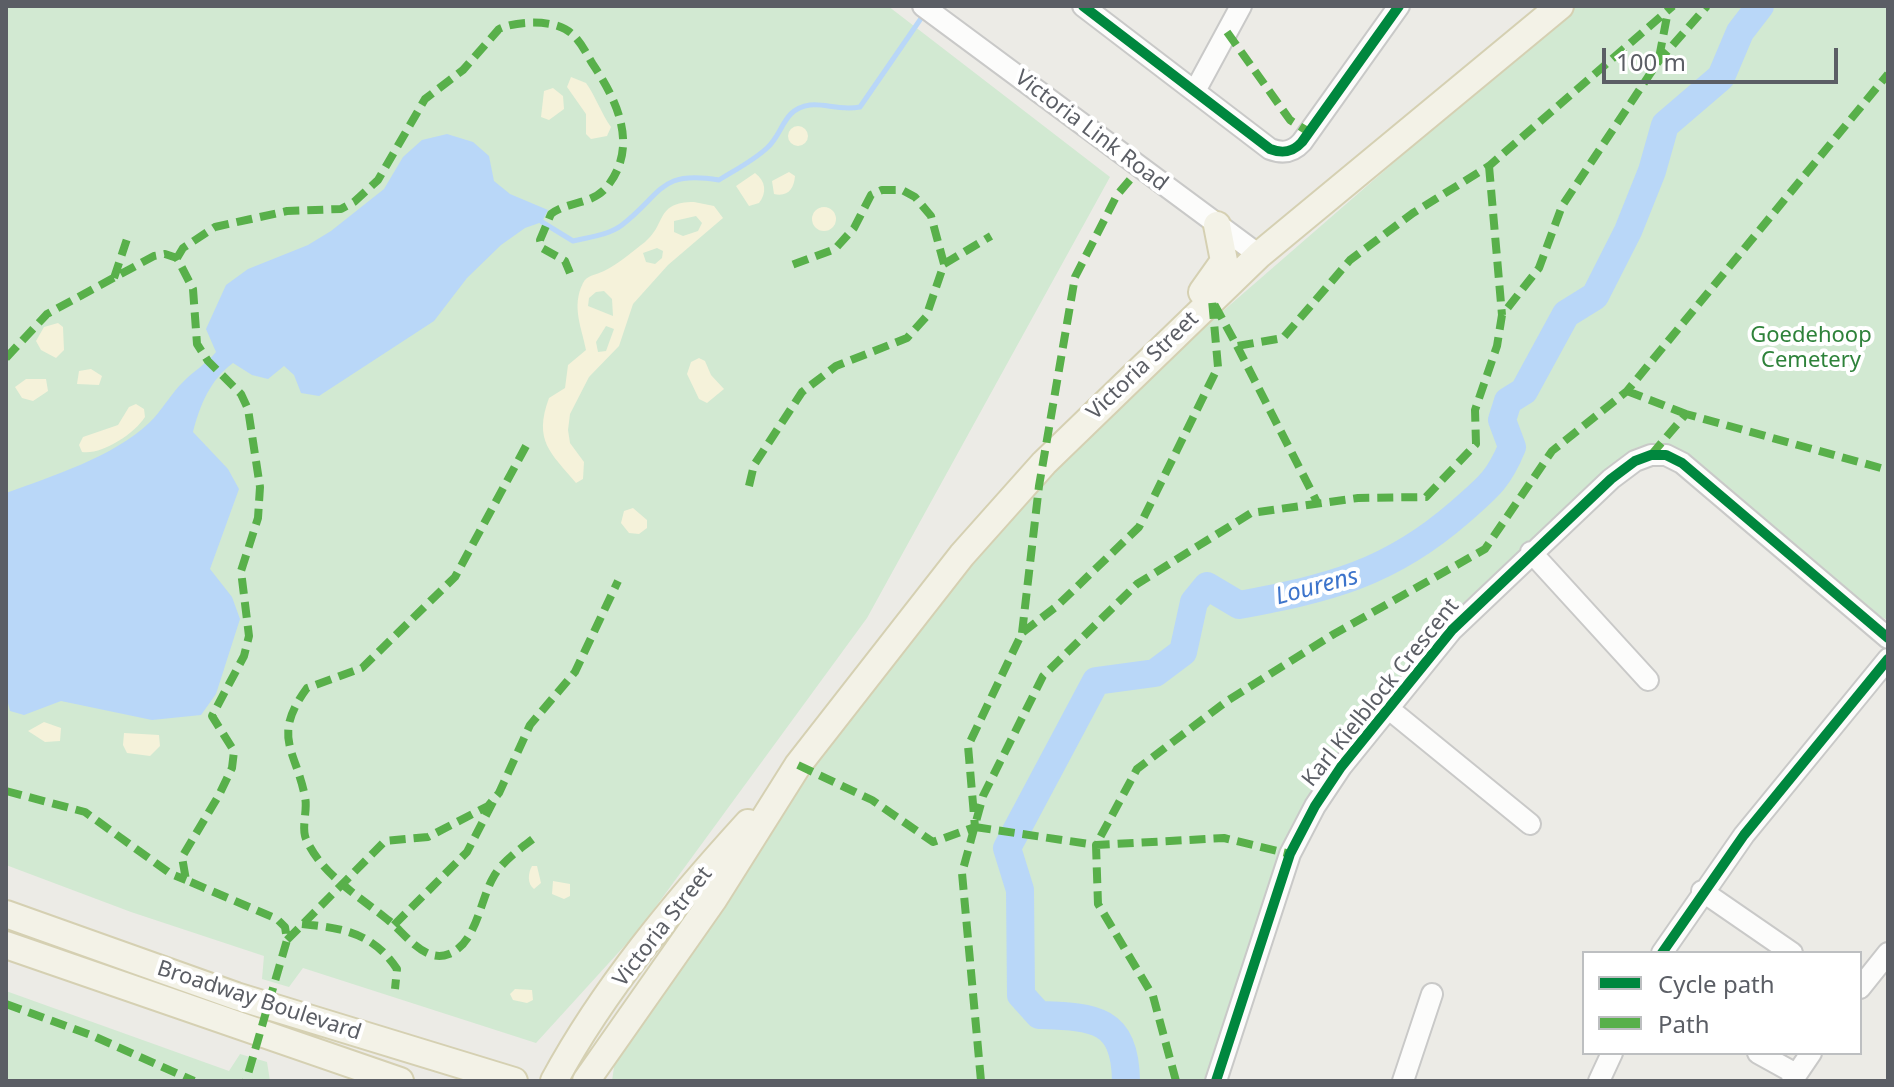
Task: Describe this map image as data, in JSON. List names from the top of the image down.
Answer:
{
  "streets": {
    "main road": ["Victoria Street", "Broadway Boulevard"],
    "street": ["Victoria Link Road", "Karl Kielblock Crescent"]
  },
  "crossings": [
    ["Victoria Link Road", "Victoria Street"]
  ],
  "water": ["Lourens"],
  "parks": ["Goedehoop Cemetery"],
  "legend": ["Cycle path", "Path"],
  "scale_bar": "100 m"
}
